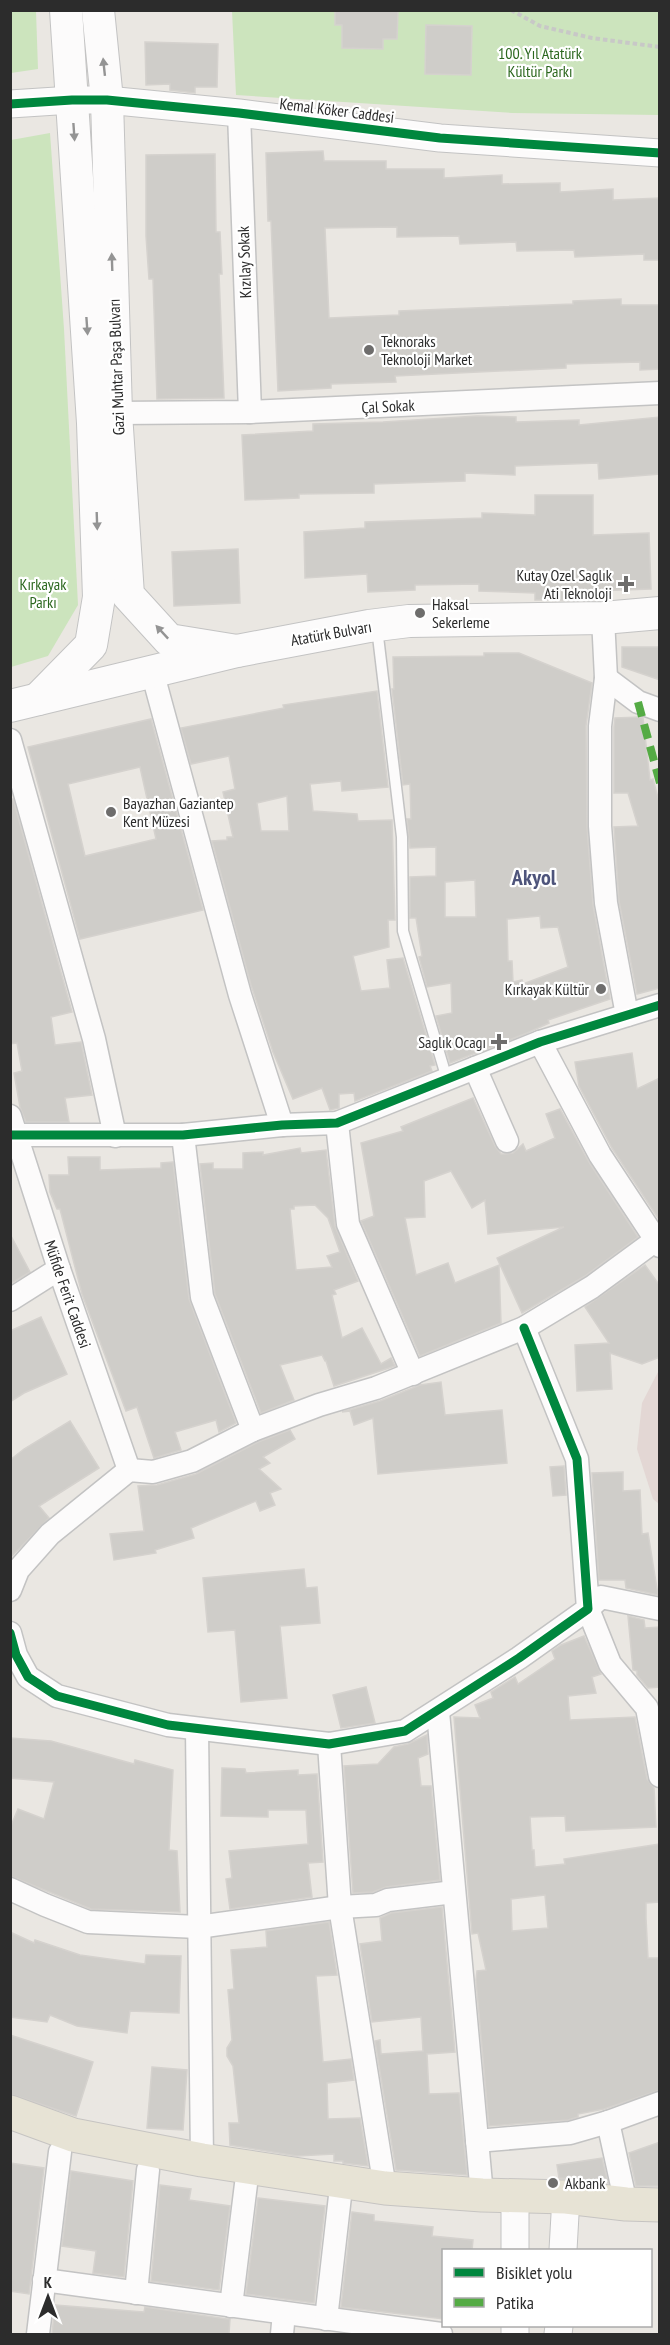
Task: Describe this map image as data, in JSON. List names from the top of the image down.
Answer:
{
  "streets": {
    "main road": ["Gazi Muhtar Paşa Bulvarı", "Atatürk Bulvarı"],
    "street": [
      "Kemal Köker Caddesi",
      "Kızılay Sokak",
      "Çal Sokak",
      "Müfide Ferit Caddesi"
    ]
  },
  "crossings": [
    ["Kemal Köker Caddesi", "Kızılay Sokak"],
    ["Kemal Köker Caddesi", "Gazi Muhtar Paşa Bulvarı"],
    ["Kızılay Sokak", "Çal Sokak"],
    ["Gazi Muhtar Paşa Bulvarı", "Çal Sokak"],
    ["Gazi Muhtar Paşa Bulvarı", "Atatürk Bulvarı"]
  ],
  "districts": ["Akyol"],
  "parks": ["100. Yıl Atatürk Kültür Parkı", "Kırkayak Parkı"],
  "places": {
    "other": [
      "Teknoraks Teknoloji Market",
      "Haksal Sekerleme",
      "Bayazhan Gaziantep Kent Müzesi",
      "Kırkayak Kültür",
      "Akbank"
    ],
    "health": ["Kutay Ozel Saglık Ati Teknoloji", "Saglık Ocagı"]
  },
  "legend": ["Bisiklet yolu", "Patika"],
  "north": "top"
}
